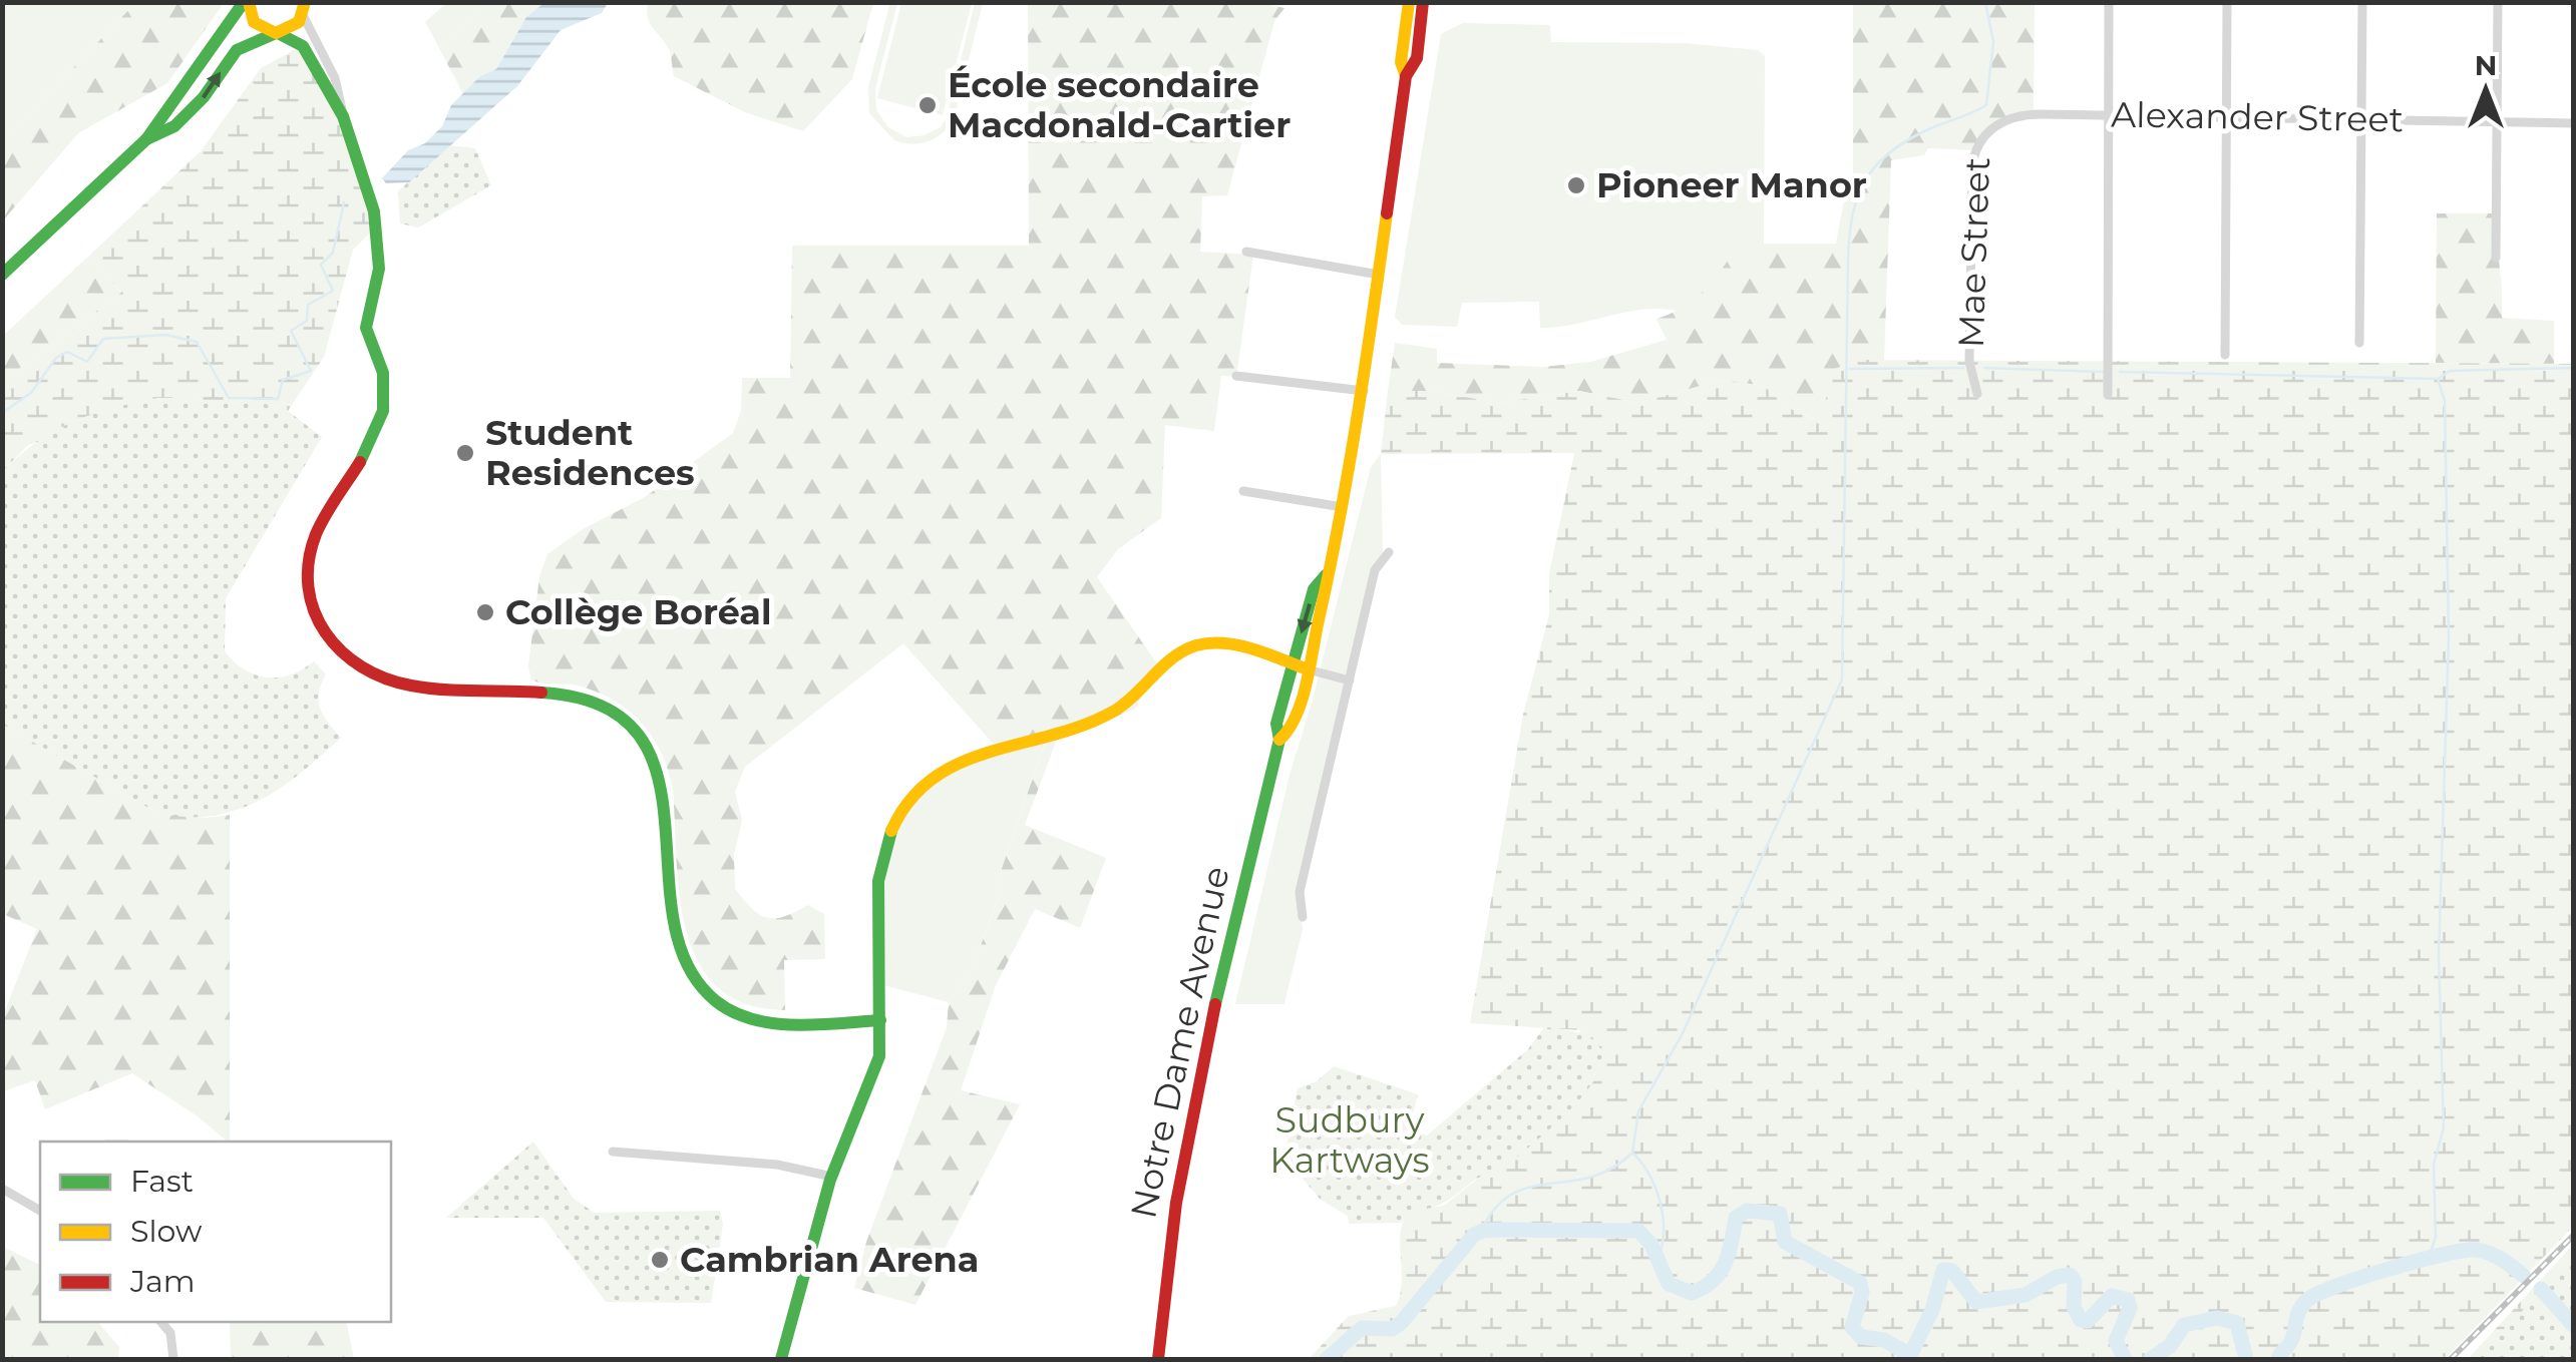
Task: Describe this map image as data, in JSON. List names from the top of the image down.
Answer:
{
  "streets": {
    "main road": ["Notre Dame Avenue"],
    "street": ["Alexander Street", "Mae Street"]
  },
  "crossings": [
    ["Alexander Street", "Mae Street"]
  ],
  "parks": ["Sudbury Kartways"],
  "places": [
    "École secondaire Macdonald-Cartier",
    "Pioneer Manor",
    "Student Residences",
    "Collège Boréal",
    "Cambrian Arena"
  ],
  "legend": ["Fast", "Slow", "Jam"],
  "north": "top"
}
